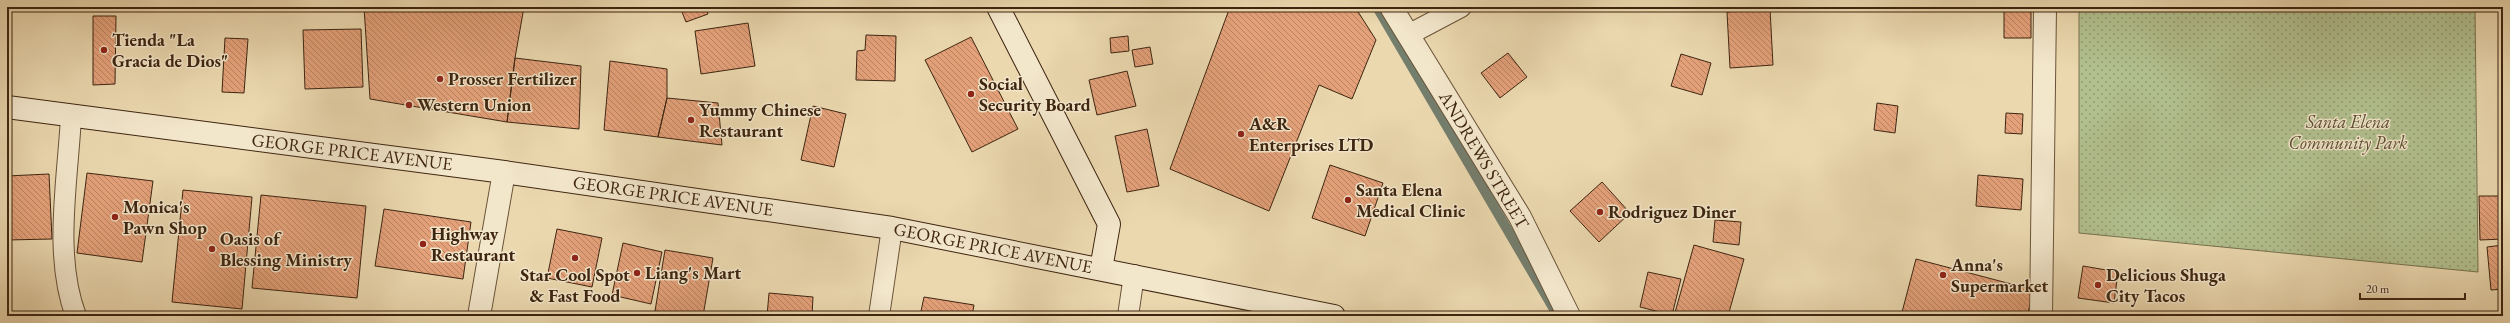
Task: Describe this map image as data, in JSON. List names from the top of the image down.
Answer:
{
  "streets": {
    "main road": ["GEORGE PRICE AVENUE", "ANDREWS STREET"]
  },
  "parks": ["Santa Elena Community Park"],
  "places": [
    "Tienda \"La Gracia de Dios\"",
    "Prosser Fertilizer",
    "Social Security Board",
    "Western Union",
    "Yummy Chinese Restaurant",
    "A&R Enterprises LTD",
    "Santa Elena Medical Clinic",
    "Rodriguez Diner",
    "Monica's Pawn Shop",
    "Highway Restaurant",
    "Oasis of Blessing Ministry",
    "Star Cool Spot & Fast Food",
    "Liang's Mart",
    "Anna's Supermarket",
    "Delicious Shuga City Tacos"
  ],
  "scale_bar": "20 m"
}
